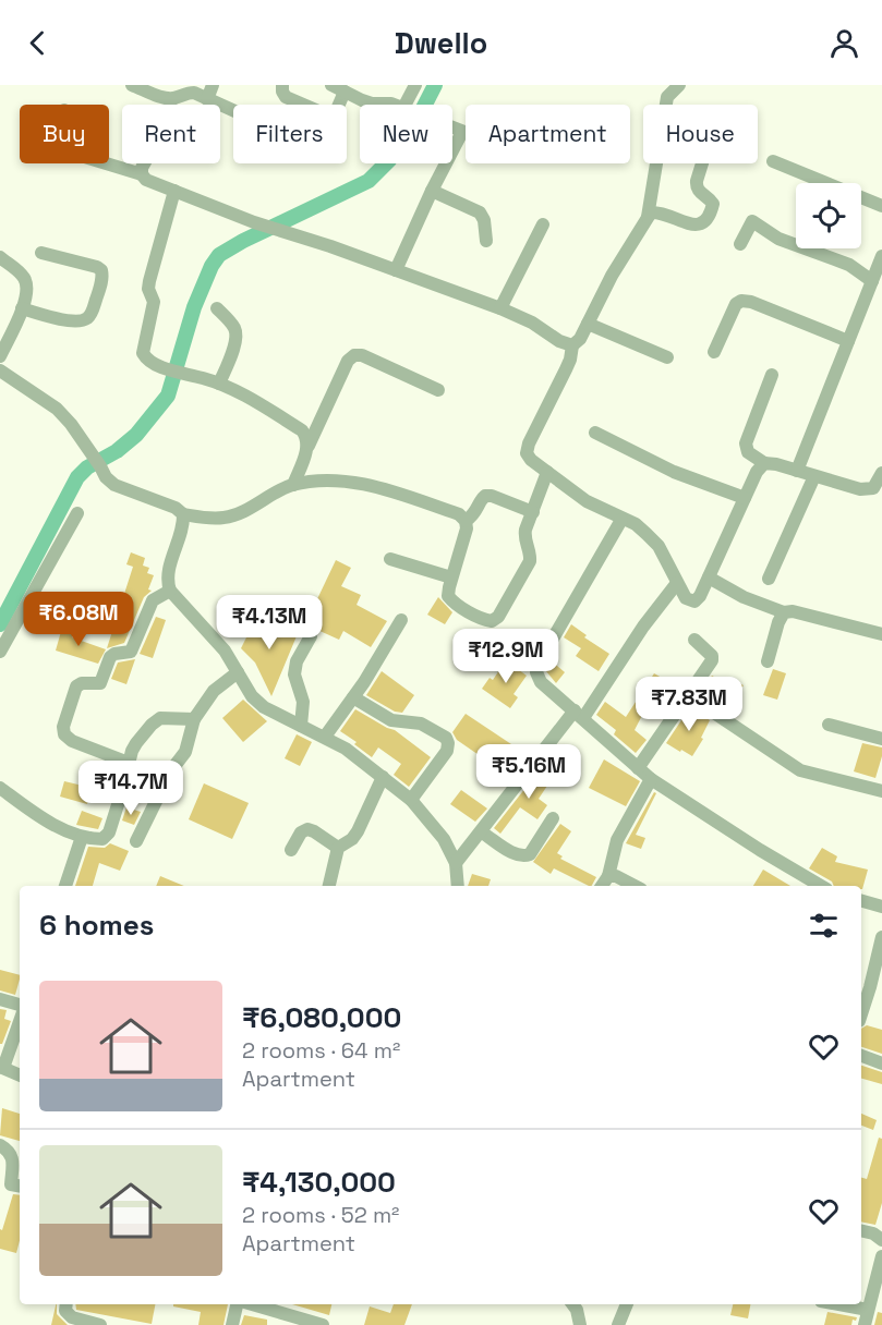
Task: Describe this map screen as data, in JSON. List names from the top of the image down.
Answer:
{
  "page": {
    "header": "Dwello",
    "chip": [
      "Buy",
      "Rent",
      "Filters",
      "New",
      "Apartment",
      "House"
    ],
    "price": [
      "₹6.08M",
      "₹4.13M",
      "₹12.9M",
      "₹7.83M",
      "₹5.16M",
      "₹14.7M"
    ],
    "heading": "6 homes",
    "list": [
      {
        "name": "₹6,080,000",
        "note": "2 rooms · 64 m² · Apartment"
      },
      {
        "name": "₹4,130,000",
        "note": "2 rooms · 52 m² · Apartment"
      }
    ]
  }
}
